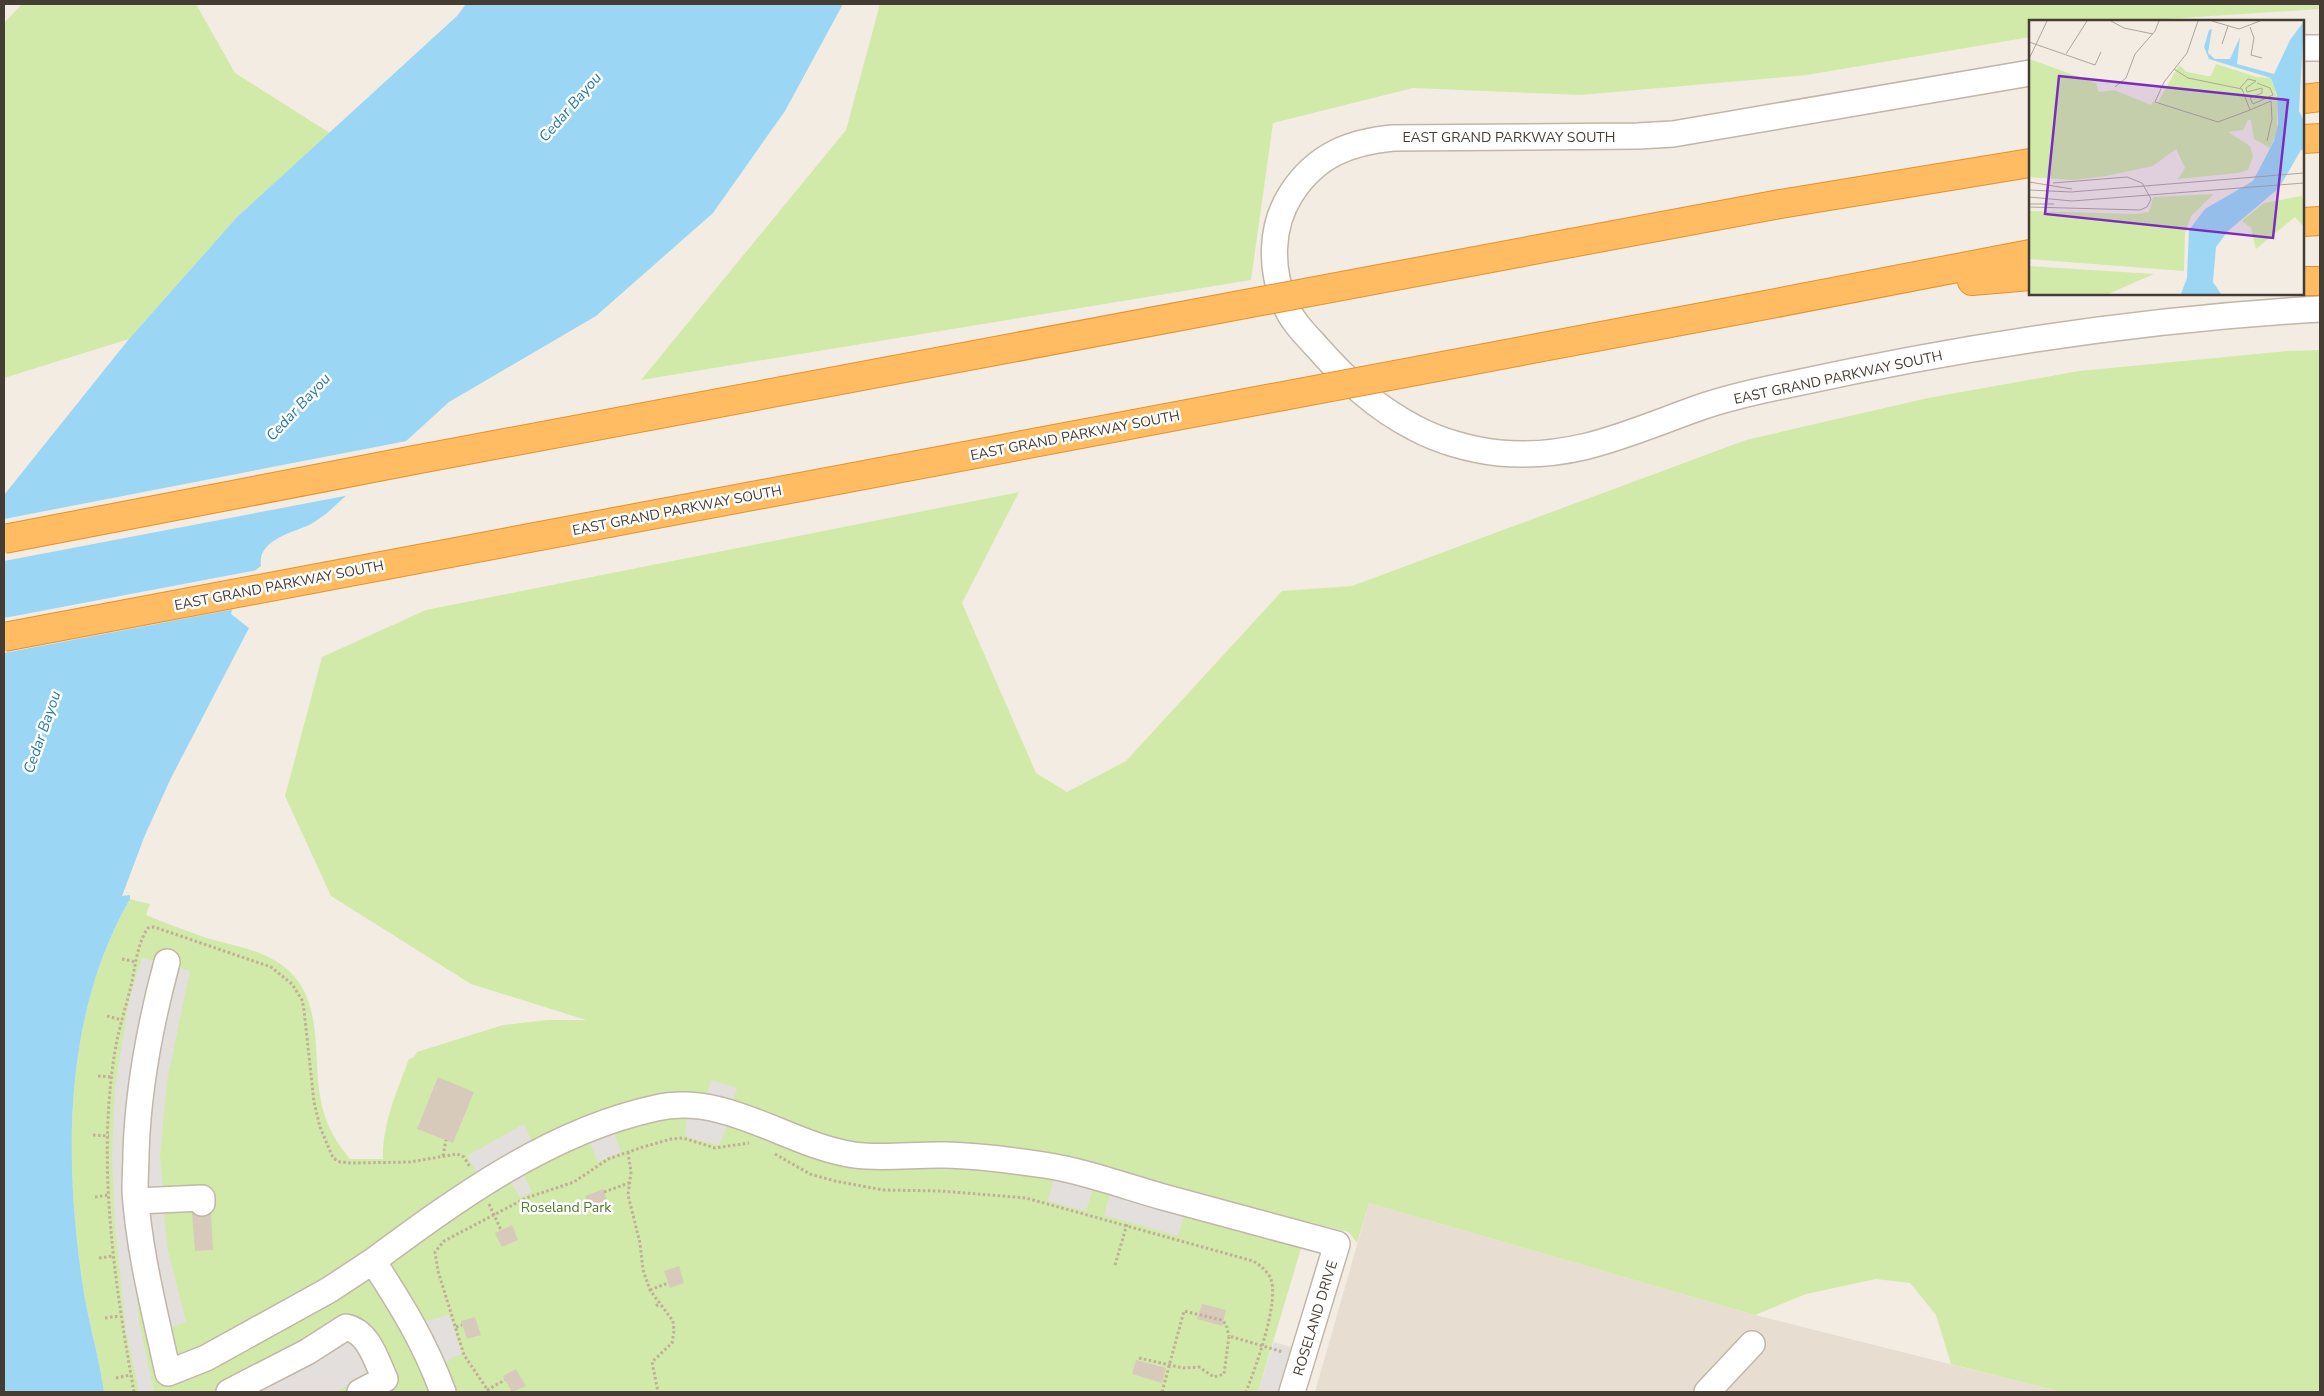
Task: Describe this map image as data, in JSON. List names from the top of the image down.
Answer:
{
  "streets": {
    "highway": ["EAST GRAND PARKWAY SOUTH"],
    "street": ["ROSELAND DRIVE"]
  },
  "water": ["Cedar Bayou"],
  "parks": ["Roseland Park"]
}
